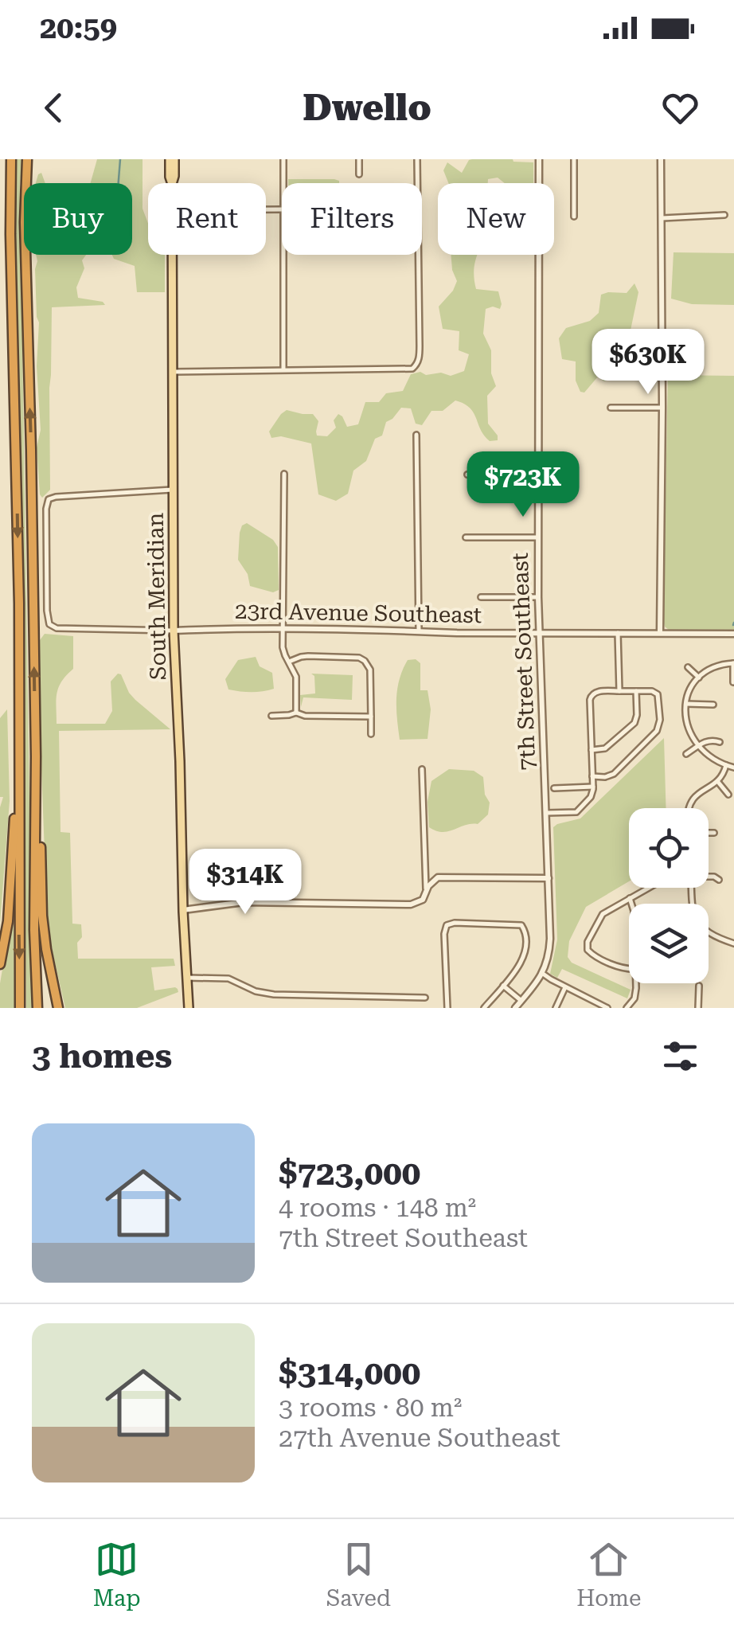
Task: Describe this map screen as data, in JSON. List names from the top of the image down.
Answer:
{
  "streets": {
    "main road": ["South Meridian"],
    "street": ["23rd Avenue Southeast", "7th Street Southeast"]
  },
  "crossings": [
    ["South Meridian", "23rd Avenue Southeast"],
    ["23rd Avenue Southeast", "7th Street Southeast"]
  ],
  "page": {
    "status": "20:59",
    "header": "Dwello",
    "chip": [
      "Buy",
      "Rent",
      "Filters",
      "New"
    ],
    "price": ["$630K", "$723K", "$314K"],
    "heading": "3 homes",
    "list": [
      {
        "name": "$723,000",
        "note": "4 rooms · 148 m² · 7th Street Southeast"
      },
      {
        "name": "$314,000",
        "note": "3 rooms · 80 m² · 27th Avenue Southeast"
      }
    ],
    "tabs": ["Map", "Saved", "Home"]
  }
}
